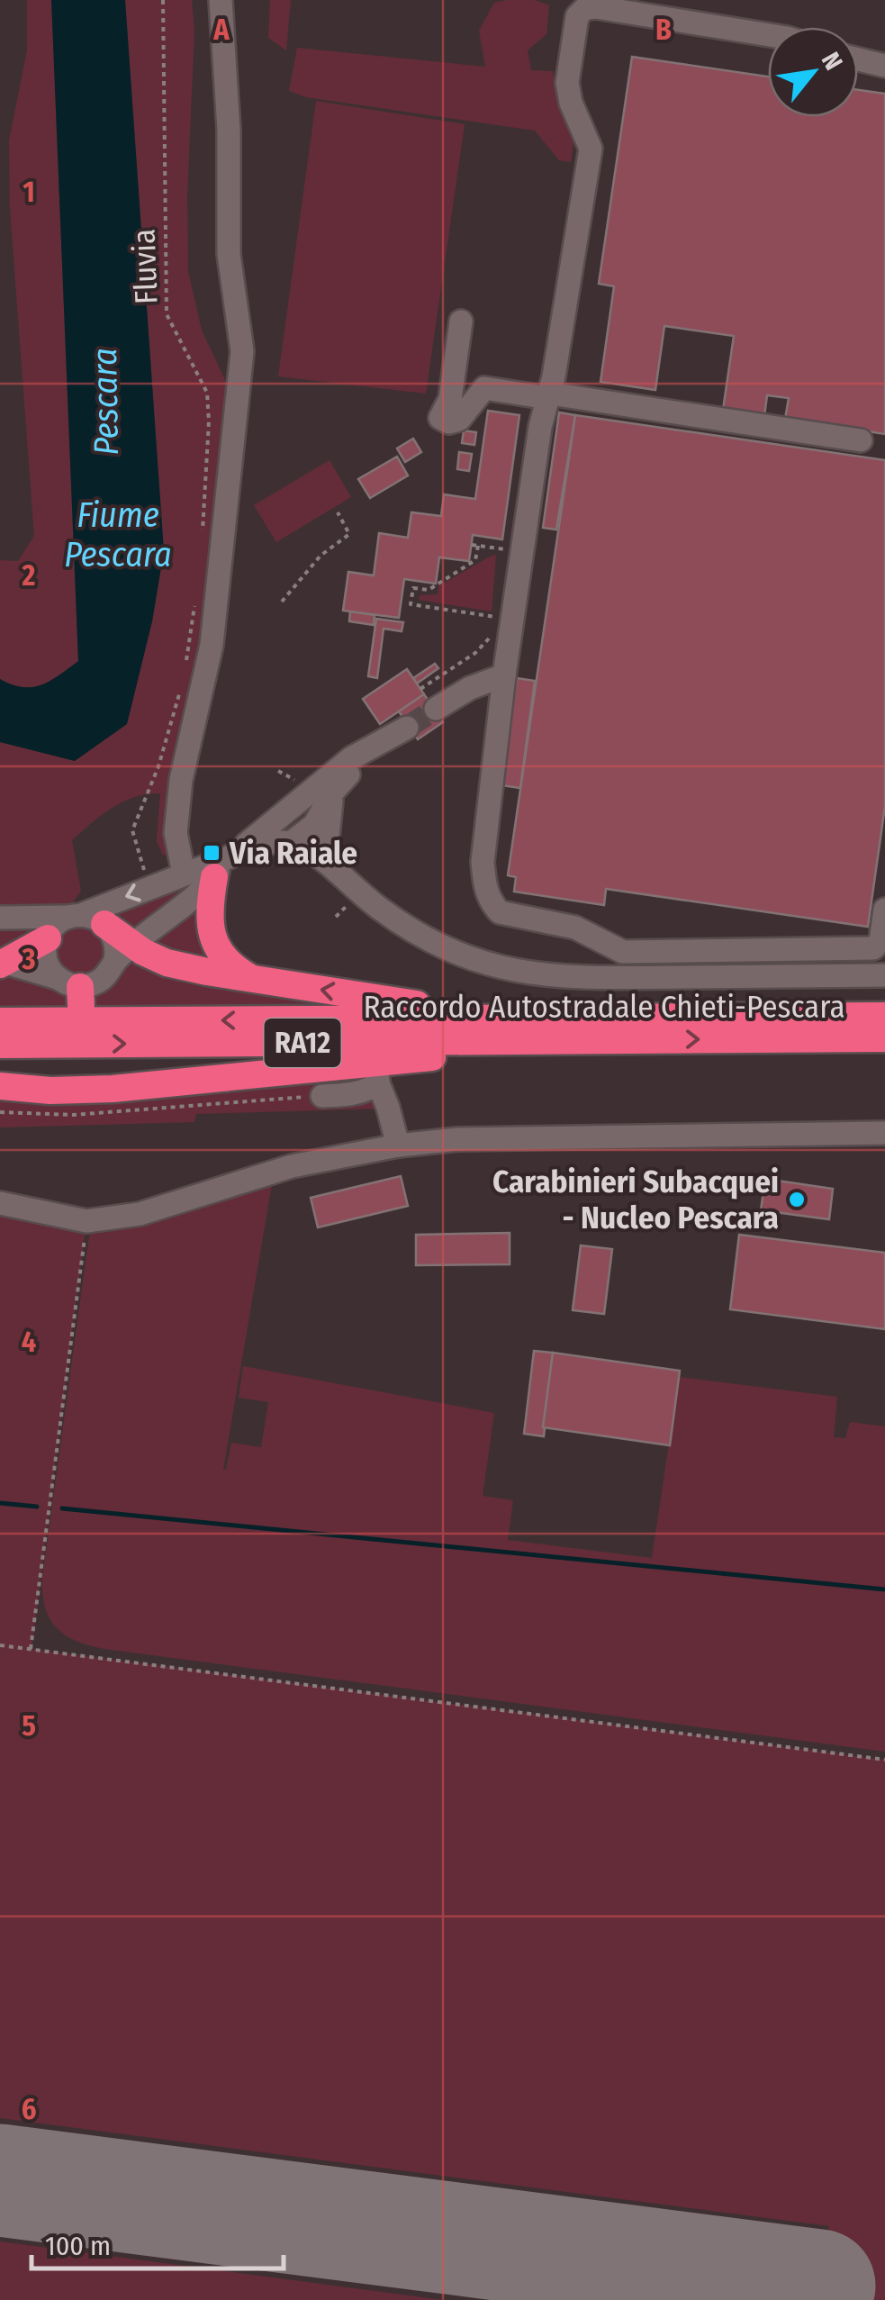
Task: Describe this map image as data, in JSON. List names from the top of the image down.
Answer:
{
  "streets": {
    "highway": ["Raccordo Autostradale Chieti-Pescara", "RA12"],
    "path": ["Fluvia"]
  },
  "water": ["Pescara", "Fiume Pescara"],
  "places": {
    "transit": ["Via Raiale"],
    "other": ["Carabinieri Subacquei - Nucleo Pescara"]
  },
  "scale_bar": "100 m",
  "north": "top right",
  "grid": {
    "columns": ["A", "B"],
    "rows": [
      "1",
      "2",
      "3",
      "4",
      "5",
      "6"
    ]
  }
}
